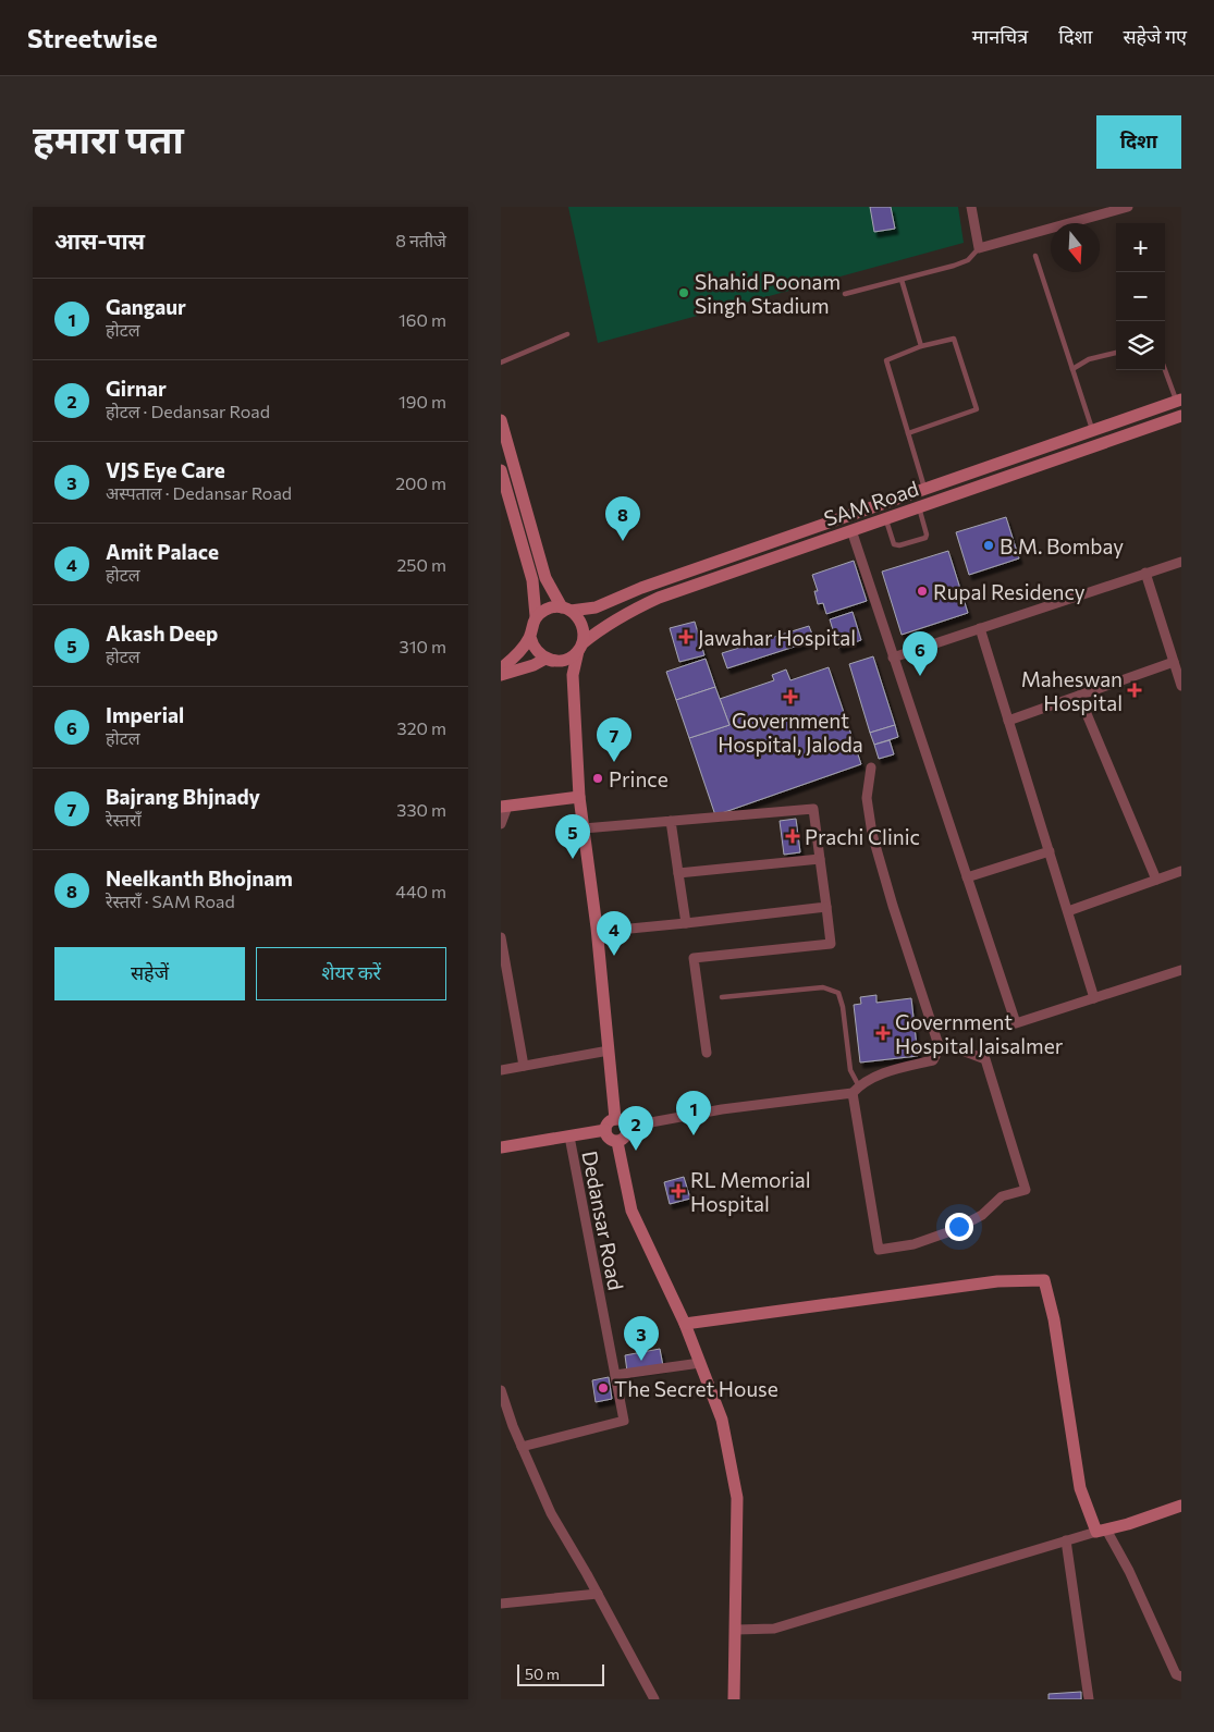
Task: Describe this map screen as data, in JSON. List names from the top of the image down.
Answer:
{
  "streets": {
    "main road": ["SAM Road"],
    "street": ["Dedansar Road"]
  },
  "places": {
    "other": [
      "Shahid Poonam Singh Stadium",
      "B.M. Bombay",
      "Rupal Residency",
      "Prince",
      "The Secret House"
    ],
    "health": [
      "Jawahar Hospital",
      "Maheswan Hospital",
      "Government Hospital, Jaloda",
      "Prachi Clinic",
      "Government Hospital Jaisalmer",
      "RL Memorial Hospital"
    ]
  },
  "scale_bar": "50 m",
  "north": "bottom",
  "page": {
    "header": "Streetwise",
    "nav": ["मानचित्र", "दिशा", "सहेजे गए"],
    "title": "हमारा पता",
    "buttons": [
      "दिशा",
      ["सहेजें", "शेयर करें"]
    ],
    "heading": ["आस-पास", "8 नतीजे"],
    "map_buttons": ["+", "−"],
    "list": [
      {
        "mark": "1",
        "name": "Gangaur",
        "note": "होटल",
        "value": "160 m"
      },
      {
        "mark": "2",
        "name": "Girnar",
        "note": "होटल · Dedansar Road",
        "value": "190 m"
      },
      {
        "mark": "3",
        "name": "VJS Eye Care",
        "note": "अस्पताल · Dedansar Road",
        "value": "200 m"
      },
      {
        "mark": "4",
        "name": "Amit Palace",
        "note": "होटल",
        "value": "250 m"
      },
      {
        "mark": "5",
        "name": "Akash Deep",
        "note": "होटल",
        "value": "310 m"
      },
      {
        "mark": "6",
        "name": "Imperial",
        "note": "होटल",
        "value": "320 m"
      },
      {
        "mark": "7",
        "name": "Bajrang Bhjnady",
        "note": "रेस्तराँ",
        "value": "330 m"
      },
      {
        "mark": "8",
        "name": "Neelkanth Bhojnam",
        "note": "रेस्तराँ · SAM Road",
        "value": "440 m"
      }
    ],
    "pins": [
      "8",
      "6",
      "7",
      "5",
      "4",
      "1",
      "2",
      "3"
    ],
    "scale": "50 m"
  }
}
